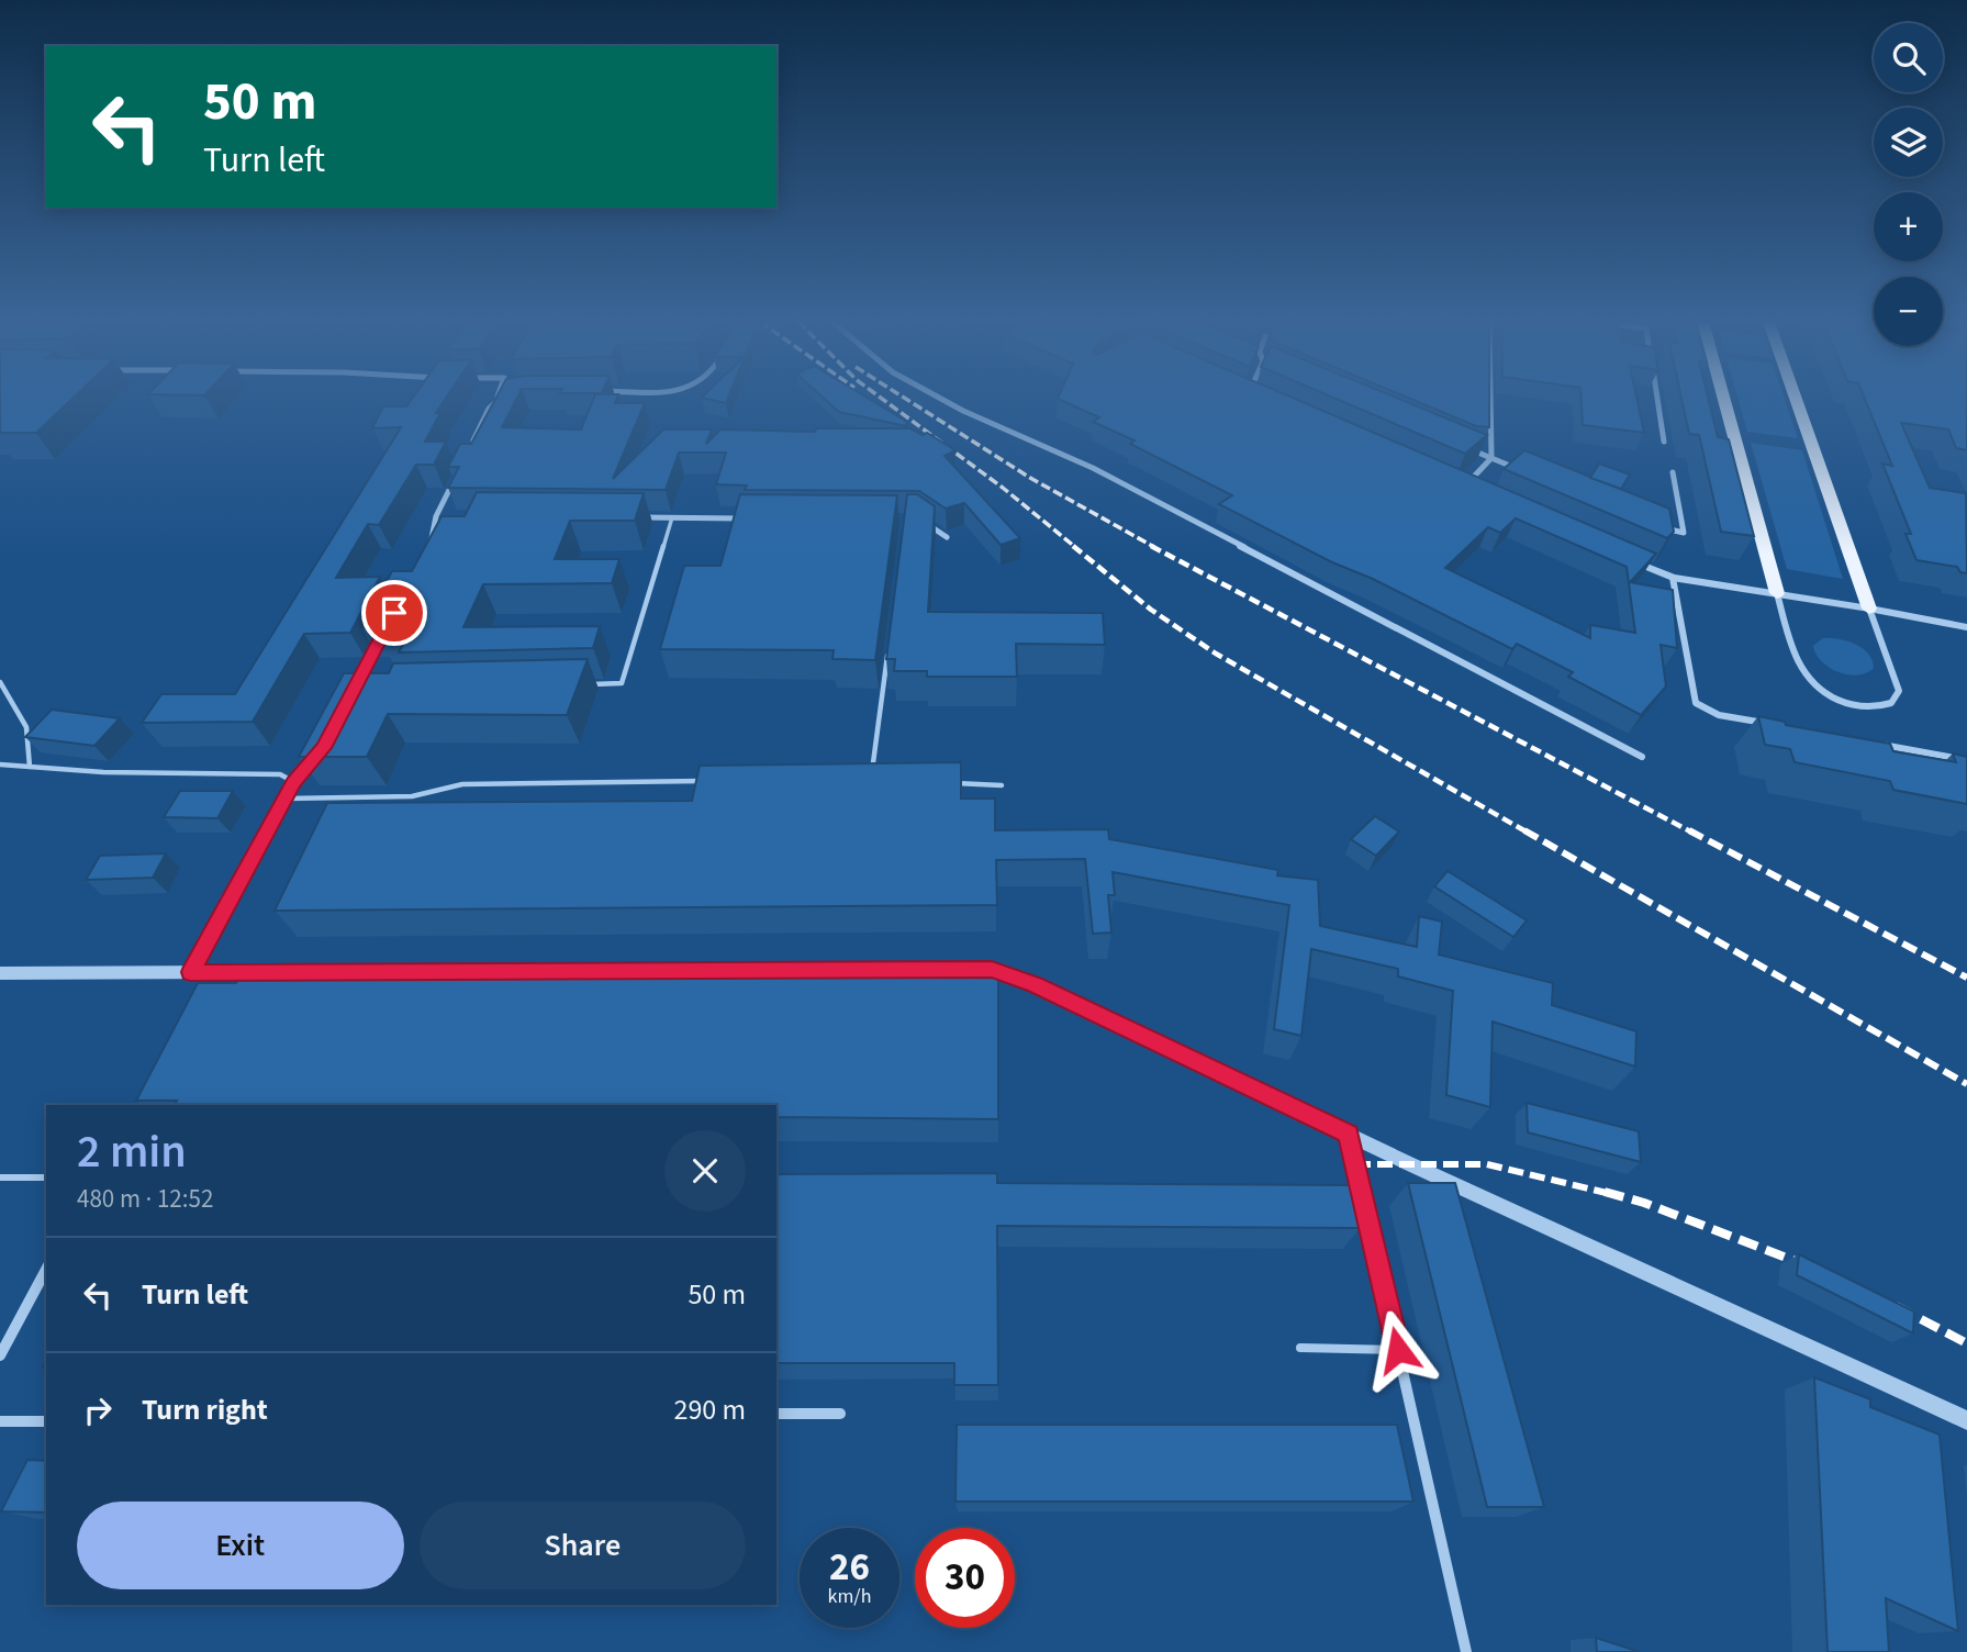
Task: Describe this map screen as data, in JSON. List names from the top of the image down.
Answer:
{
  "page": {
    "map_buttons": ["+", "−"],
    "turn": ["50 m", "Turn left"],
    "heading": ["2 min", "480 m · 12:52"],
    "list": [
      {
        "name": "Turn left",
        "value": "50 m"
      },
      {
        "name": "Turn right",
        "value": "290 m"
      }
    ],
    "buttons": ["Exit", "Share"],
    "speed": "26 km/h",
    "limit": "30"
  }
}
